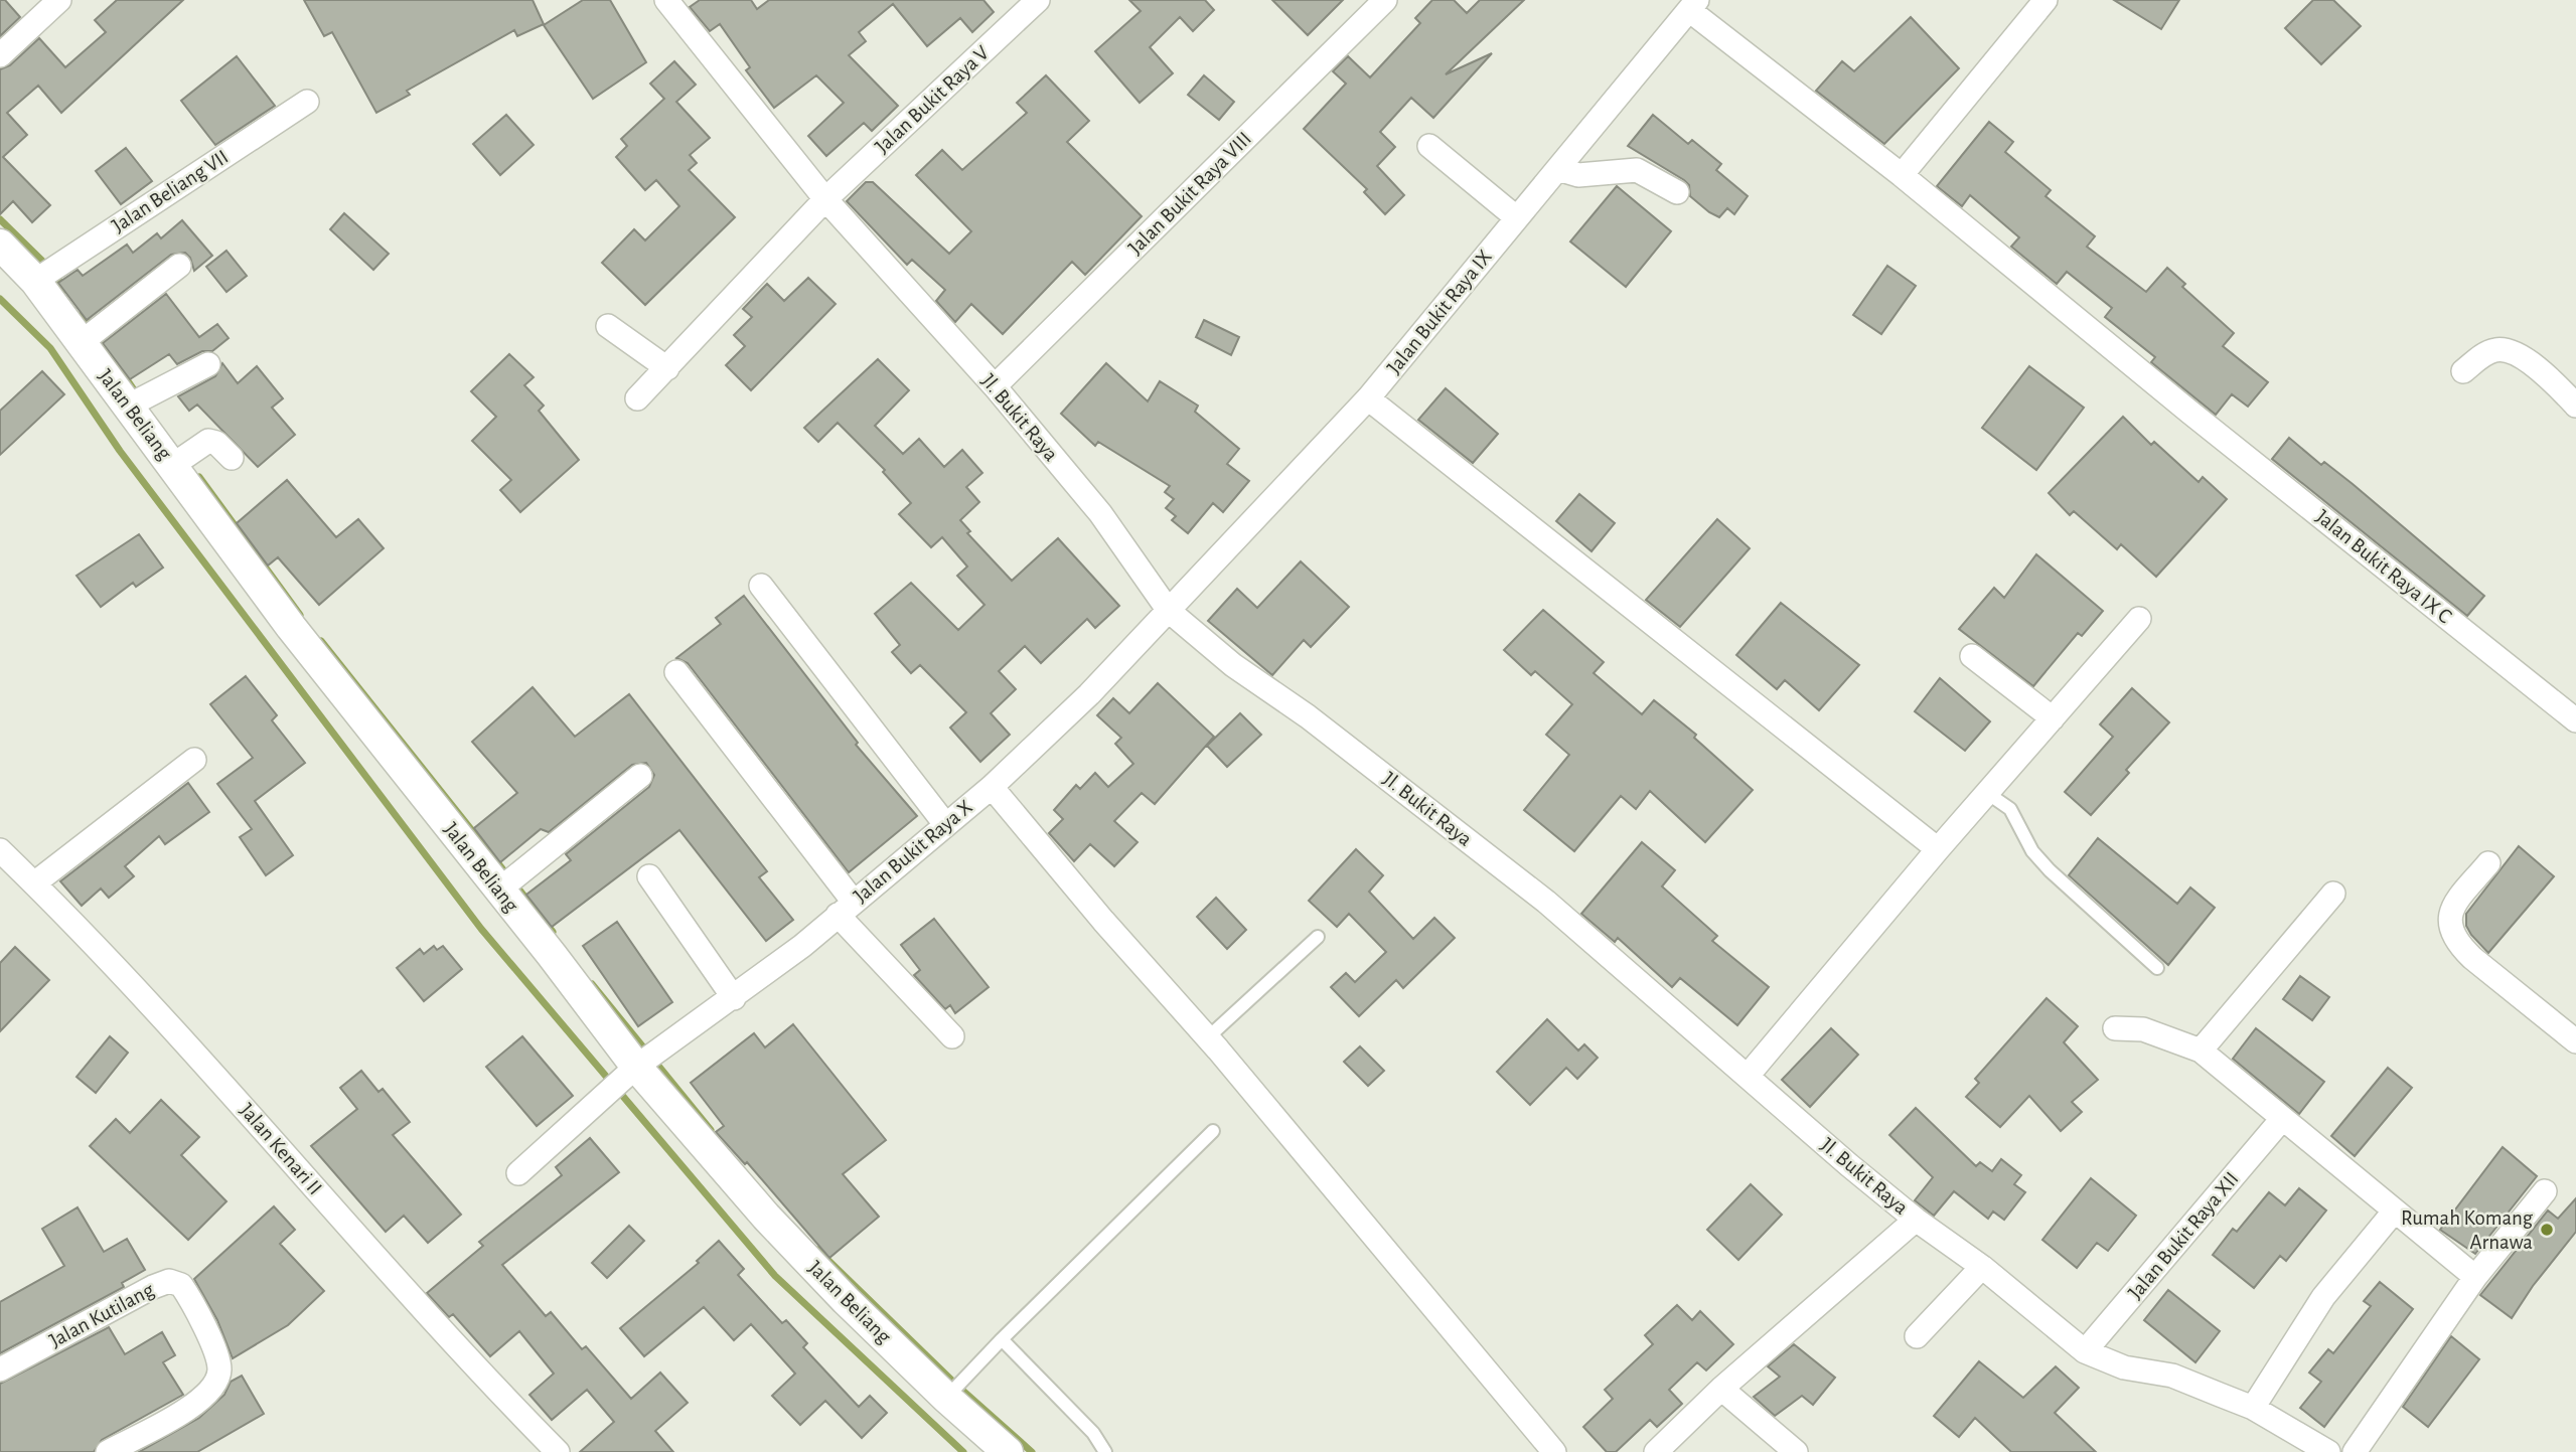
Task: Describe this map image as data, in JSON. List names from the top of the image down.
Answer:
{
  "streets": {
    "street": [
      "Jalan Bukit Raya V",
      "Jalan Beliang VII",
      "Jalan Bukit Raya VIII",
      "Jalan Bukit Raya IX",
      "Jalan Beliang",
      "Jl. Bukit Raya",
      "Jalan Bukit Raya IX C",
      "Jalan Bukit Raya X",
      "Jalan Kenari II",
      "Jalan Bukit Raya XII",
      "Jalan Kutilang"
    ]
  },
  "crossings": [
    ["Jalan Bukit Raya V", "Jl. Bukit Raya"],
    ["Jalan Beliang VII", "Jalan Beliang"],
    ["Jalan Bukit Raya VIII", "Jl. Bukit Raya"],
    ["Jalan Bukit Raya IX", "Jl. Bukit Raya"],
    ["Jalan Bukit Raya IX", "Jalan Bukit Raya IX C"],
    ["Jalan Bukit Raya IX", "Jalan Bukit Raya X"],
    ["Jalan Beliang", "Jalan Bukit Raya X"],
    ["Jl. Bukit Raya", "Jalan Bukit Raya X"],
    ["Jl. Bukit Raya", "Jalan Bukit Raya XII"]
  ],
  "places": ["Rumah Komang Arnawa"]
}
